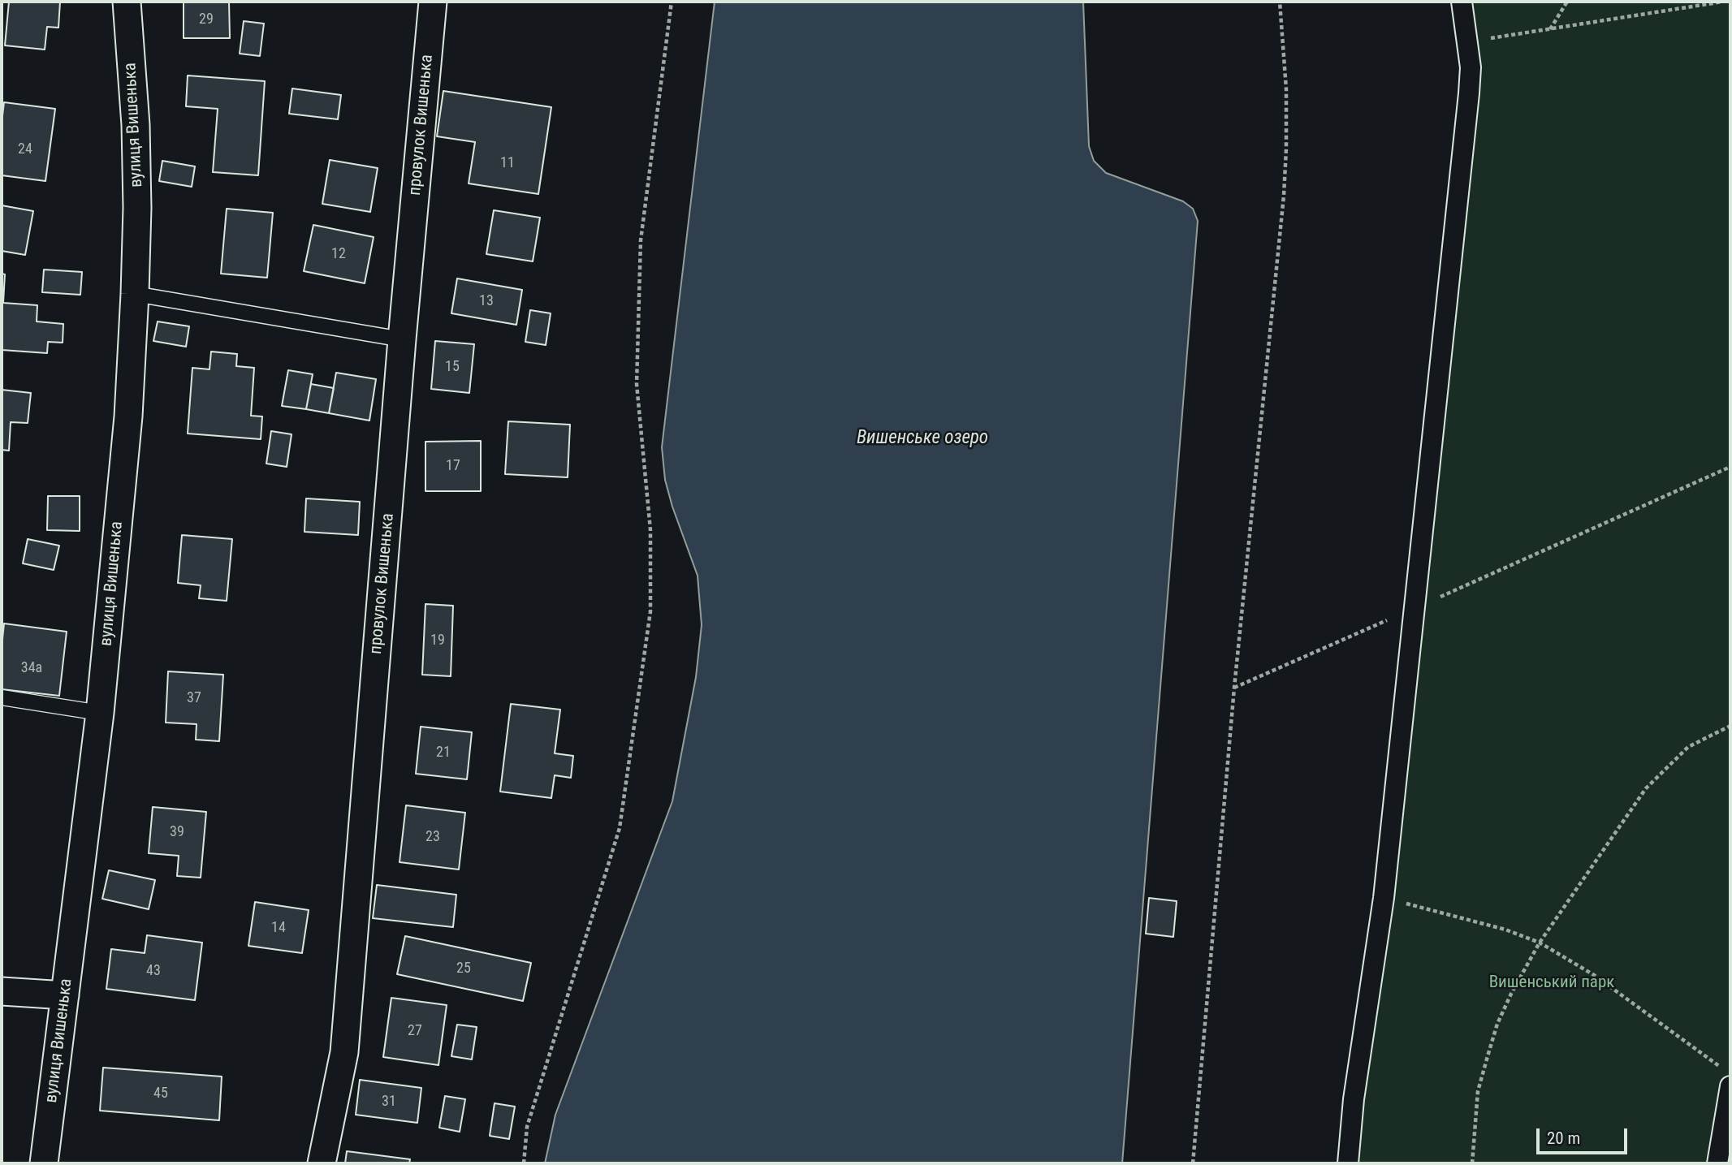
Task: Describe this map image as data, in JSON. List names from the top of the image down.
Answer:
{
  "streets": {
    "street": ["вулиця Вишенька", "провулок Вишенька"]
  },
  "water": ["Вишенське озеро"],
  "parks": ["Вишенський парк"],
  "house_numbers": [
    "29",
    "24",
    "11",
    "12",
    "13",
    "15",
    "17",
    "19",
    "34а",
    "37",
    "21",
    "39",
    "23",
    "14",
    "25",
    "43",
    "27",
    "45",
    "31"
  ],
  "scale_bar": "20 m"
}
